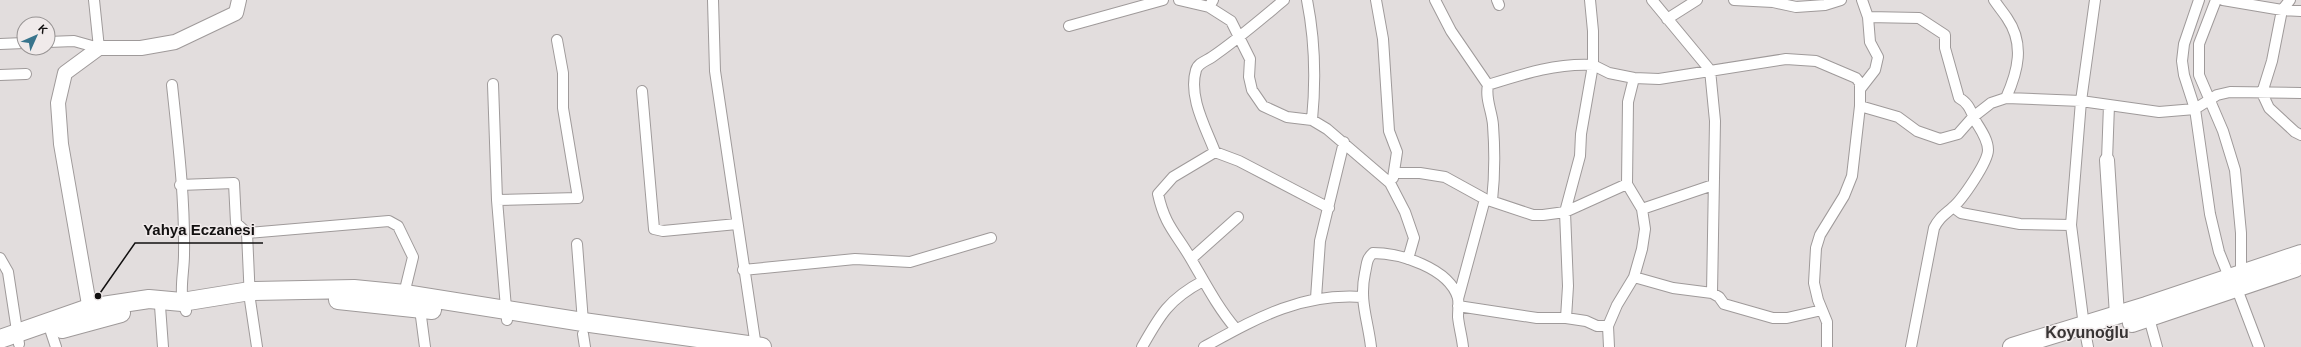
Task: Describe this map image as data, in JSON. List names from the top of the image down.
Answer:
{
  "districts": ["Koyunoğlu"],
  "places": ["Yahya Eczanesi"],
  "north": "top right"
}
